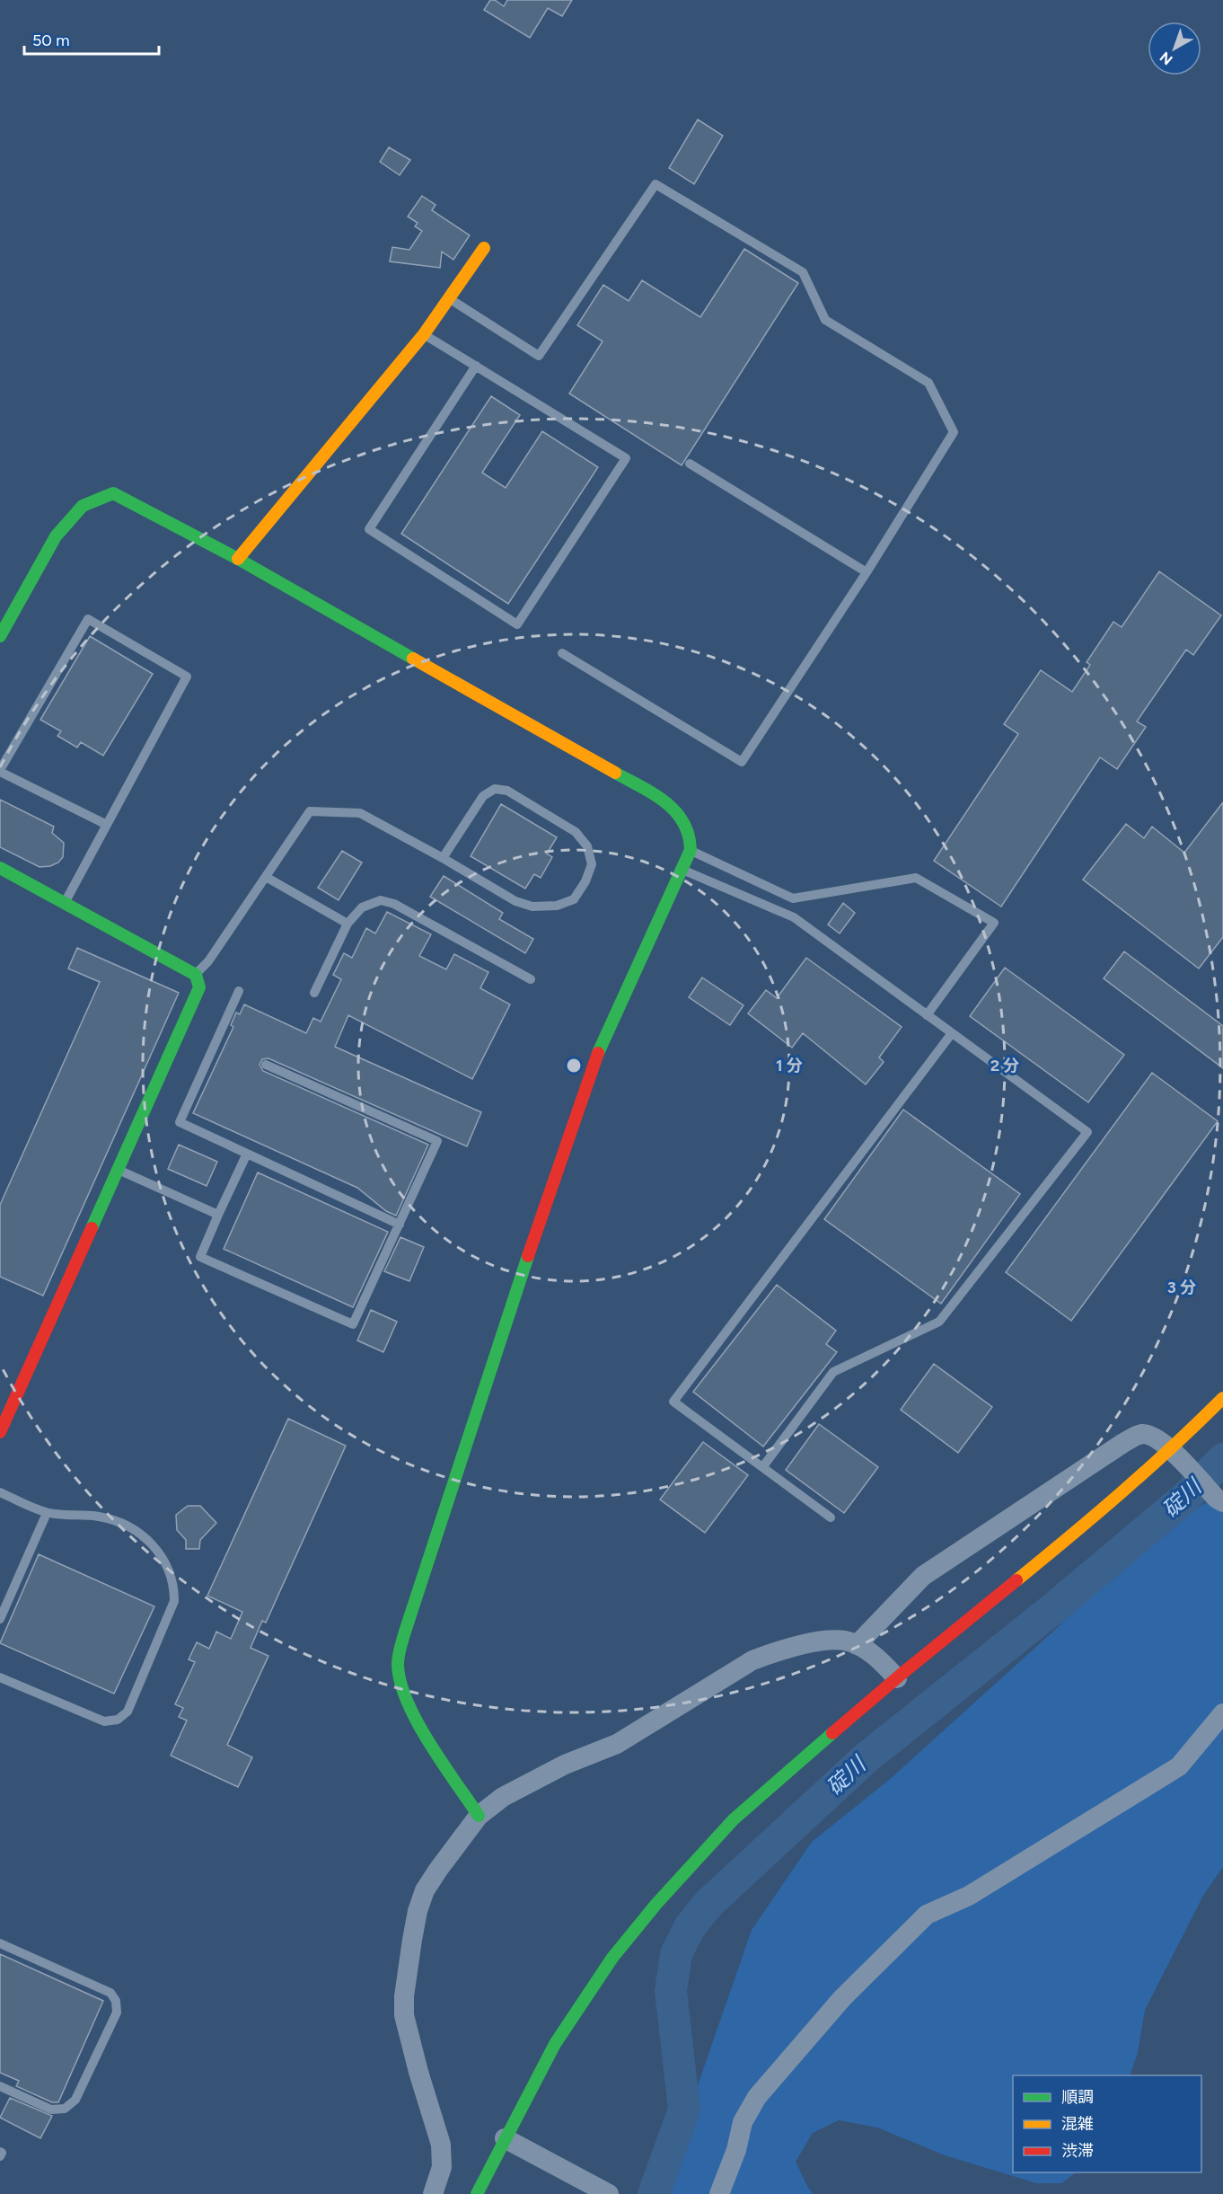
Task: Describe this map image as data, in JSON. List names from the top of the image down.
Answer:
{
  "water": ["碇川"],
  "legend": ["順調", "混雑", "渋滞"],
  "scale_bar": "50 m",
  "north": "bottom left",
  "rings": ["1 分", "2 分", "3 分"]
}
